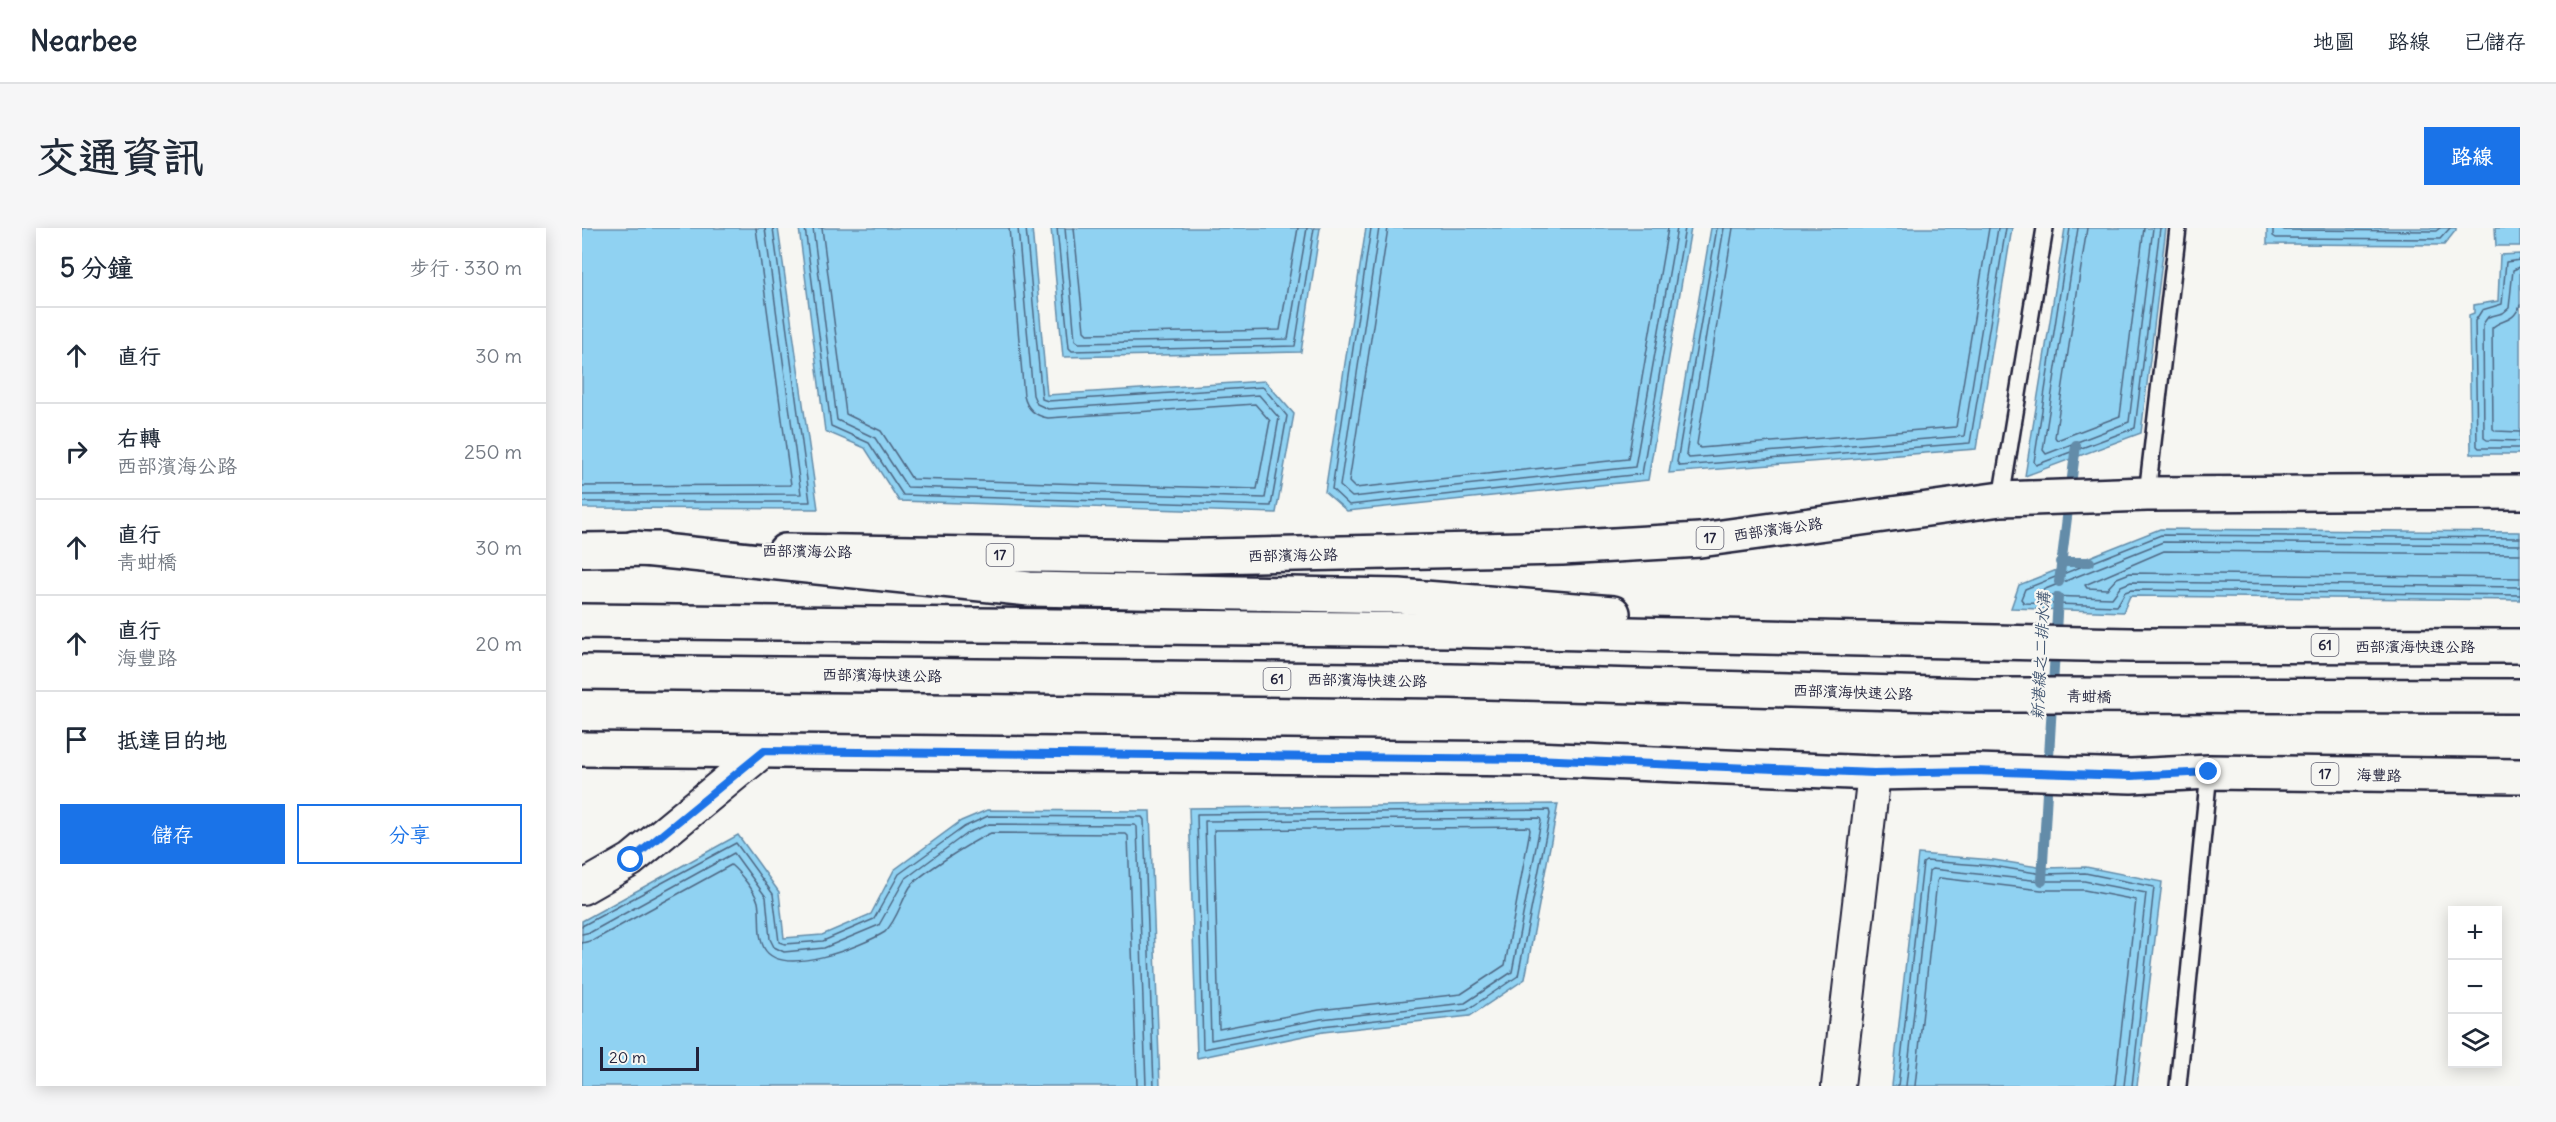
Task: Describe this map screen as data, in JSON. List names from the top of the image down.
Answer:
{
  "streets": {
    "main road": [
      "西部濱海公路",
      "17",
      "61",
      "西部濱海快速公路",
      "青蚶橋",
      "海豐路"
    ]
  },
  "crossings": [
    ["西部濱海公路", "17"],
    ["17", "海豐路"],
    ["61", "西部濱海快速公路"],
    ["西部濱海快速公路", "青蚶橋"]
  ],
  "water": ["新港線之二排水溝"],
  "scale_bar": "20 m",
  "page": {
    "header": "Nearbee",
    "nav": ["地圖", "路線", "已儲存"],
    "buttons": [
      "路線",
      ["儲存", "分享"]
    ],
    "title": "交通資訊",
    "heading": ["5 分鐘", "步行 · 330 m"],
    "list": [
      ["直行", "30 m"],
      ["右轉", "西部濱海公路", "250 m"],
      ["直行", "青蚶橋", "30 m"],
      ["直行", "海豐路", "20 m"],
      "抵達目的地"
    ],
    "map_buttons": ["+", "−"],
    "scale": "20 m"
  }
}
